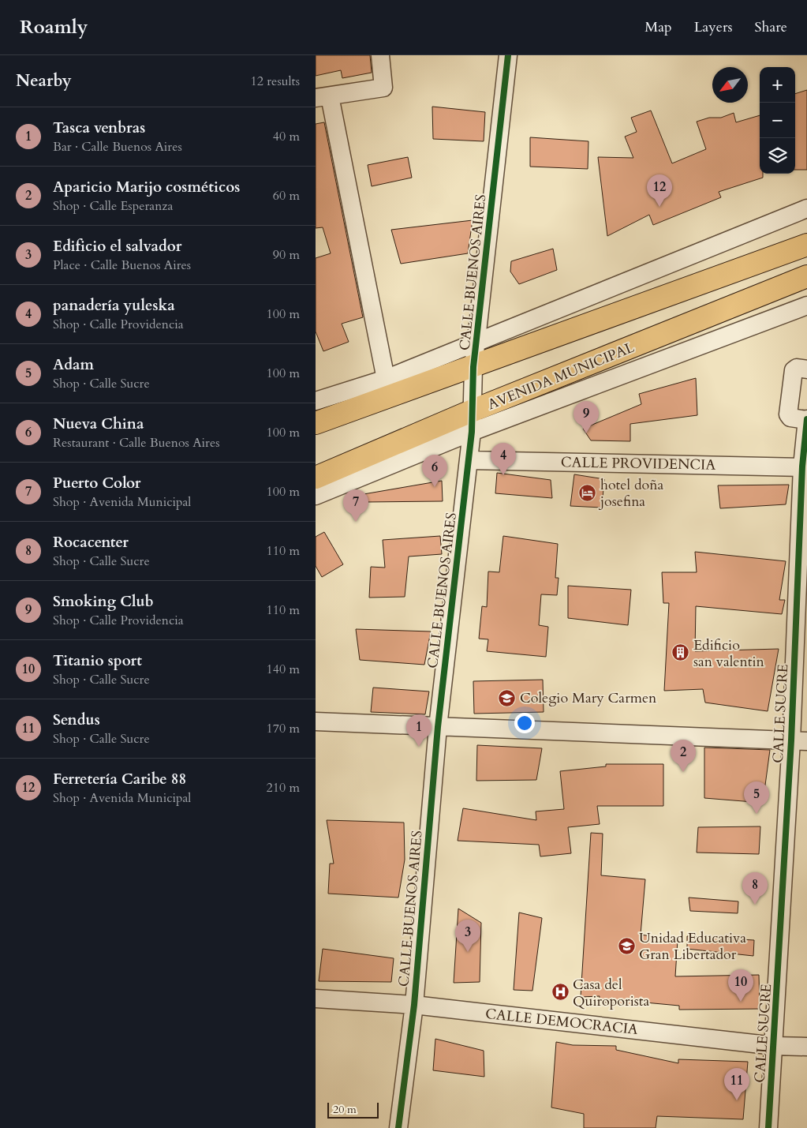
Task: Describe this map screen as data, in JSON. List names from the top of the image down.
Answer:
{
  "streets": {
    "highway": ["AVENIDA MUNICIPAL"],
    "street": [
      "CALLE BUENOS AIRES",
      "CALLE PROVIDENCIA",
      "CALLE SUCRE",
      "CALLE DEMOCRACIA"
    ]
  },
  "crossings": [
    ["CALLE BUENOS AIRES", "AVENIDA MUNICIPAL"],
    ["CALLE BUENOS AIRES", "CALLE PROVIDENCIA"],
    ["CALLE BUENOS AIRES", "CALLE DEMOCRACIA"],
    ["CALLE PROVIDENCIA", "CALLE SUCRE"],
    ["CALLE SUCRE", "CALLE DEMOCRACIA"]
  ],
  "places": {
    "hotel": ["hotel doña josefina"],
    "building": ["Edificio san valentin"],
    "school or university": ["Colegio Mary Carmen", "Unidad Educativa Gran Libertador"],
    "hospital": ["Casa del Quiroporista"]
  },
  "scale_bar": "20 m",
  "north": "bottom left",
  "page": {
    "header": "Roamly",
    "nav": ["Map", "Layers", "Share"],
    "heading": ["Nearby", "12 results"],
    "map_buttons": ["+", "−"],
    "list": [
      {
        "mark": "1",
        "name": "Tasca venbras",
        "note": "Bar · Calle Buenos Aires",
        "value": "40 m"
      },
      {
        "mark": "2",
        "name": "Aparicio Marijo cosméticos",
        "note": "Shop · Calle Esperanza",
        "value": "60 m"
      },
      {
        "mark": "3",
        "name": "Edificio el salvador",
        "note": "Place · Calle Buenos Aires",
        "value": "90 m"
      },
      {
        "mark": "4",
        "name": "panadería yuleska",
        "note": "Shop · Calle Providencia",
        "value": "100 m"
      },
      {
        "mark": "5",
        "name": "Adam",
        "note": "Shop · Calle Sucre",
        "value": "100 m"
      },
      {
        "mark": "6",
        "name": "Nueva China",
        "note": "Restaurant · Calle Buenos Aires",
        "value": "100 m"
      },
      {
        "mark": "7",
        "name": "Puerto Color",
        "note": "Shop · Avenida Municipal",
        "value": "100 m"
      },
      {
        "mark": "8",
        "name": "Rocacenter",
        "note": "Shop · Calle Sucre",
        "value": "110 m"
      },
      {
        "mark": "9",
        "name": "Smoking Club",
        "note": "Shop · Calle Providencia",
        "value": "110 m"
      },
      {
        "mark": "10",
        "name": "Titanio sport",
        "note": "Shop · Calle Sucre",
        "value": "140 m"
      },
      {
        "mark": "11",
        "name": "Sendus",
        "note": "Shop · Calle Sucre",
        "value": "170 m"
      },
      {
        "mark": "12",
        "name": "Ferretería Caribe 88",
        "note": "Shop · Avenida Municipal",
        "value": "210 m"
      }
    ],
    "pins": [
      "12",
      "9",
      "4",
      "6",
      "7",
      "1",
      "2",
      "5",
      "8",
      "3",
      "10",
      "11"
    ],
    "scale": "20 m"
  }
}
